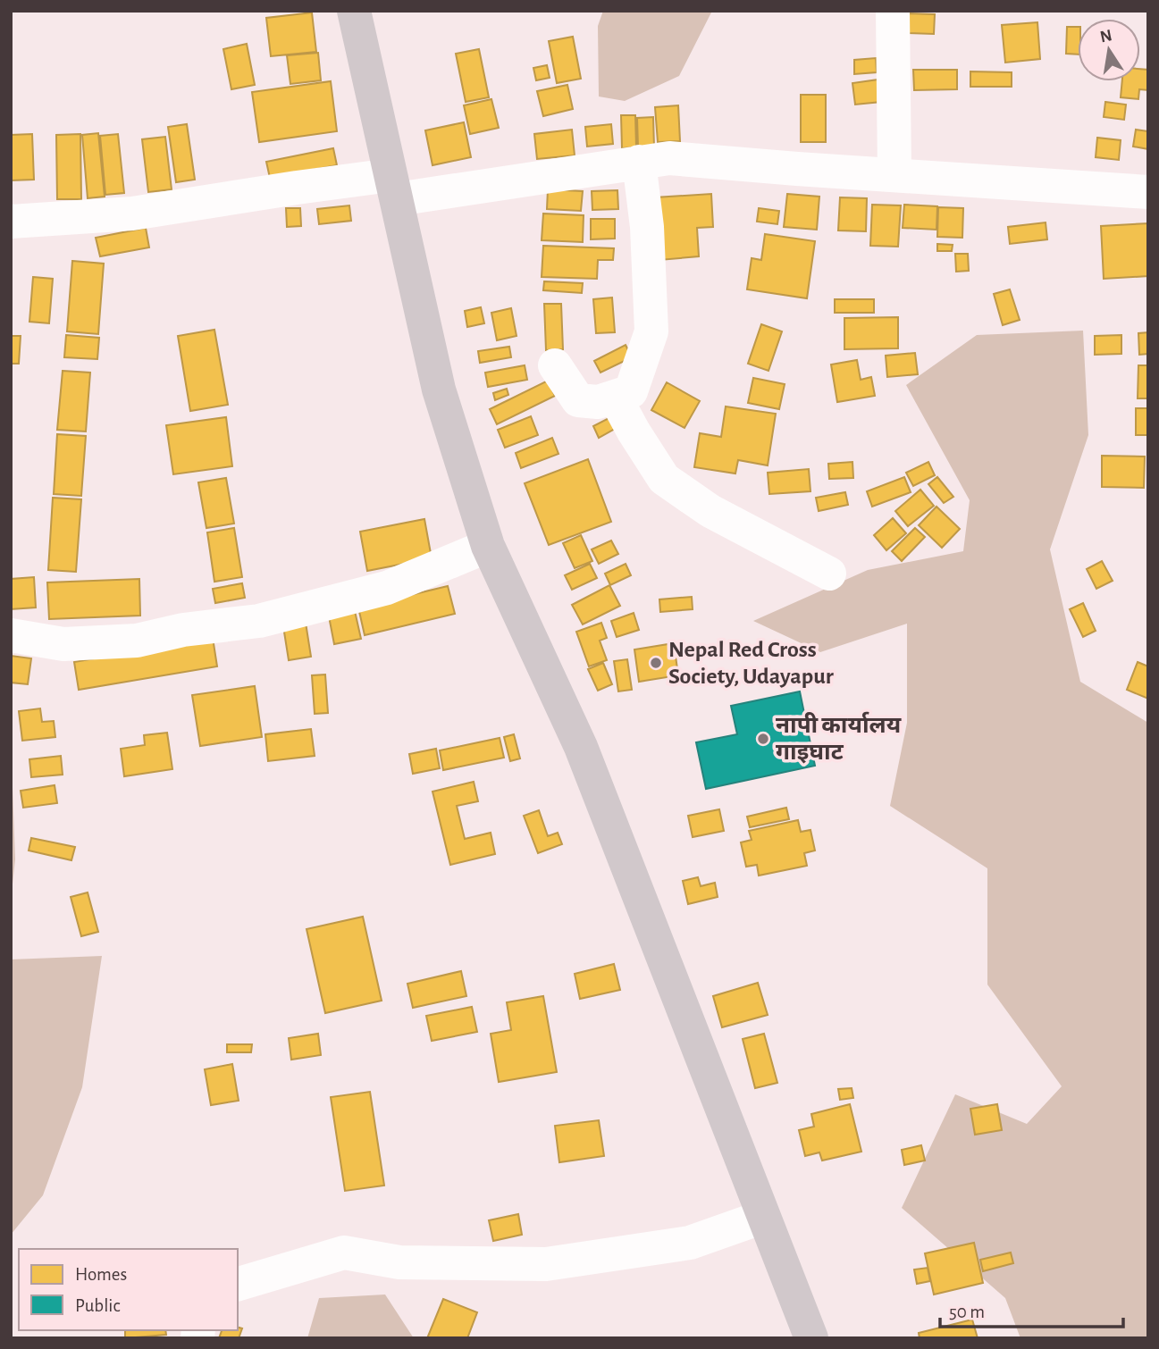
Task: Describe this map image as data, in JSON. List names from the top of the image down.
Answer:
{
  "places": ["Nepal Red Cross Society, Udayapur", "नापी कार्यालय गाइघाट"],
  "legend": ["Homes", "Public"],
  "scale_bar": "50 m",
  "north": "top"
}
